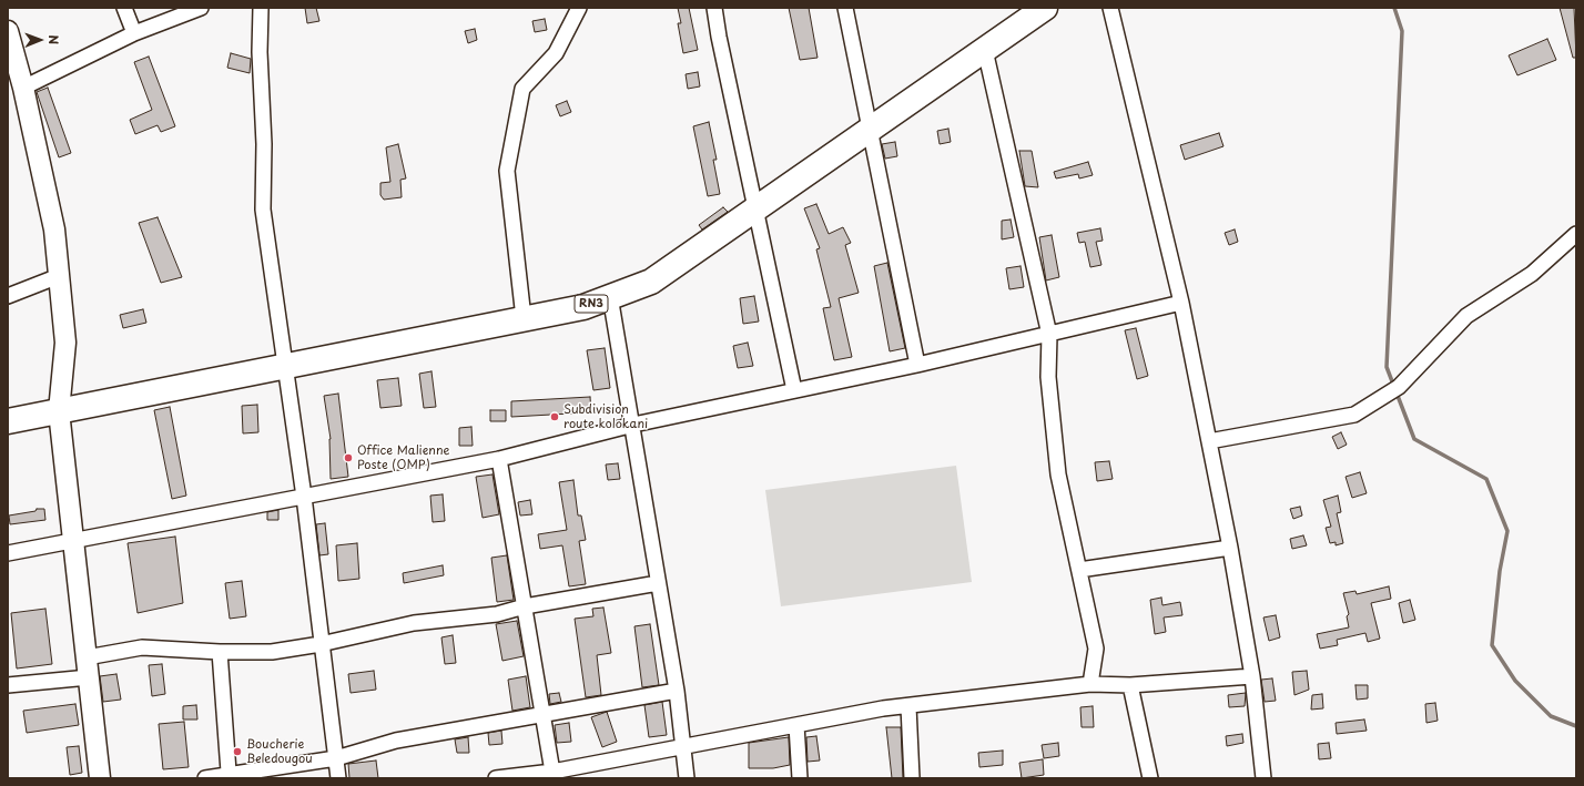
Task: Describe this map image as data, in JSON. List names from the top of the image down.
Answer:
{
  "streets": {
    "highway": ["RN3"]
  },
  "places": ["Subdivision route kolokani", "Office Malienne Poste (OMP)", "Boucherie Beledougou"],
  "north": "right"
}
